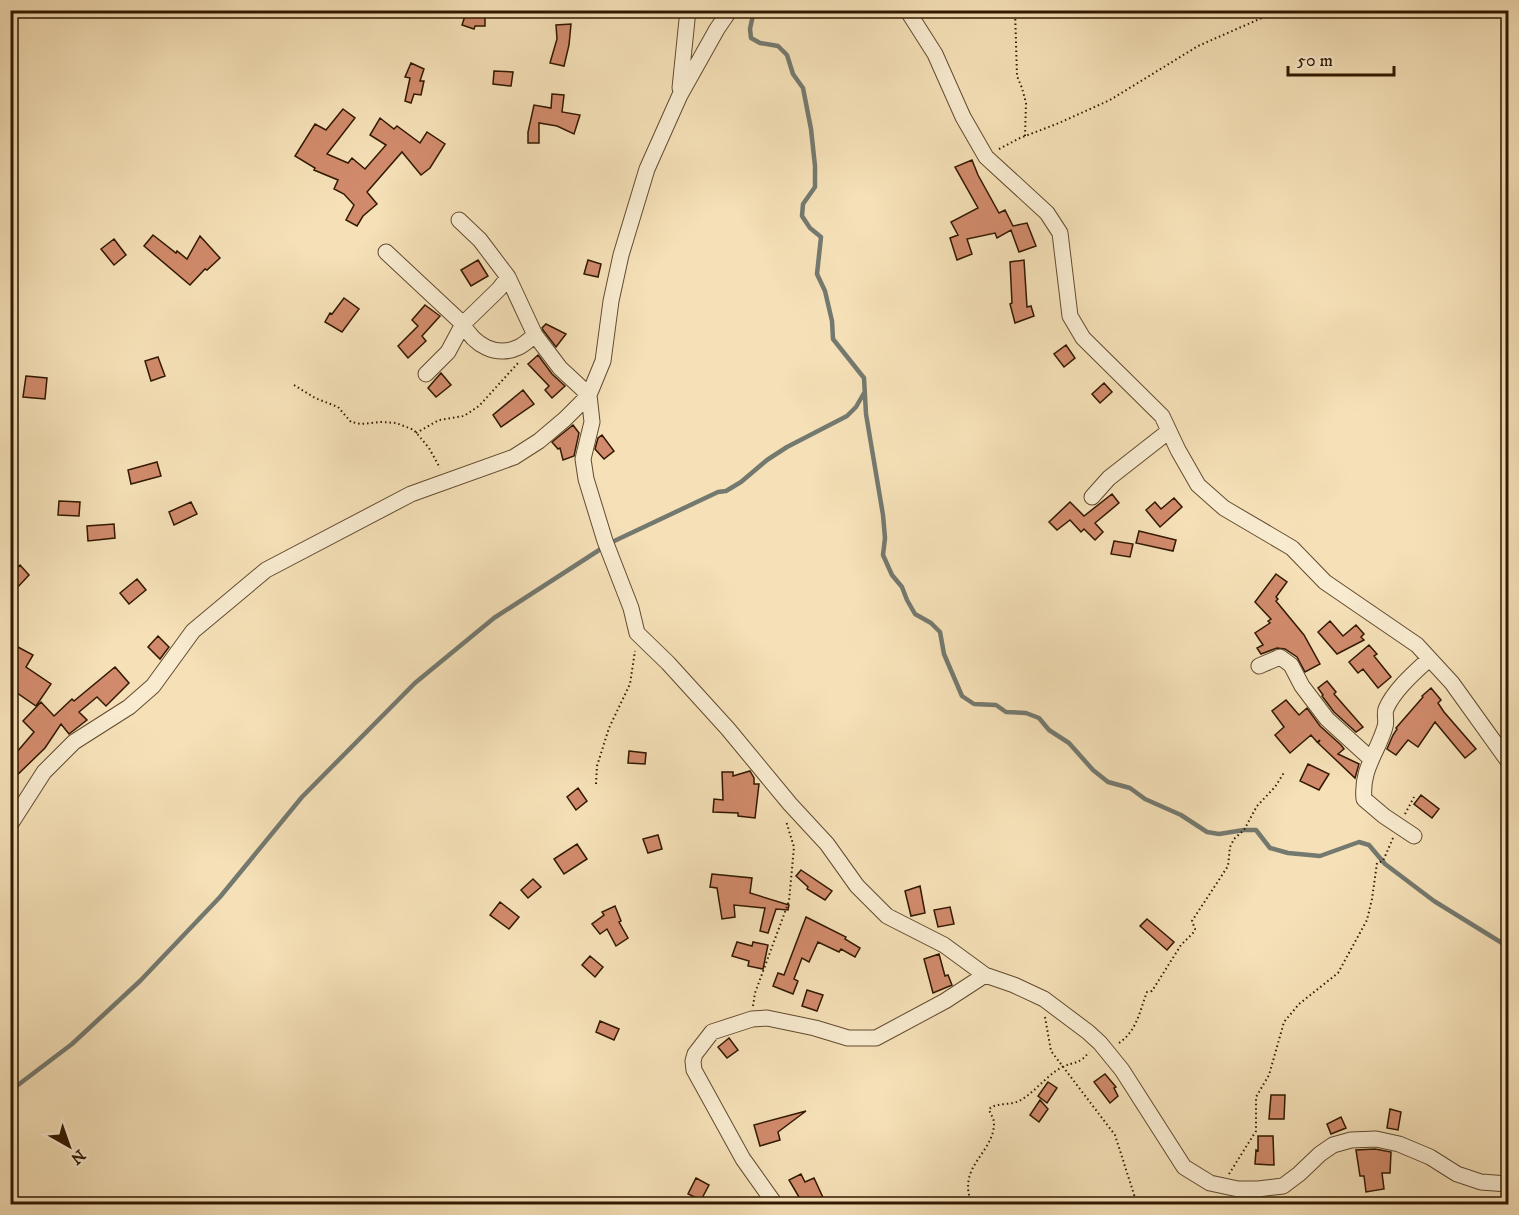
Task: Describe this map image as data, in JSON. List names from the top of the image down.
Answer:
{
  "scale_bar": "50 m",
  "north": "bottom right"
}
